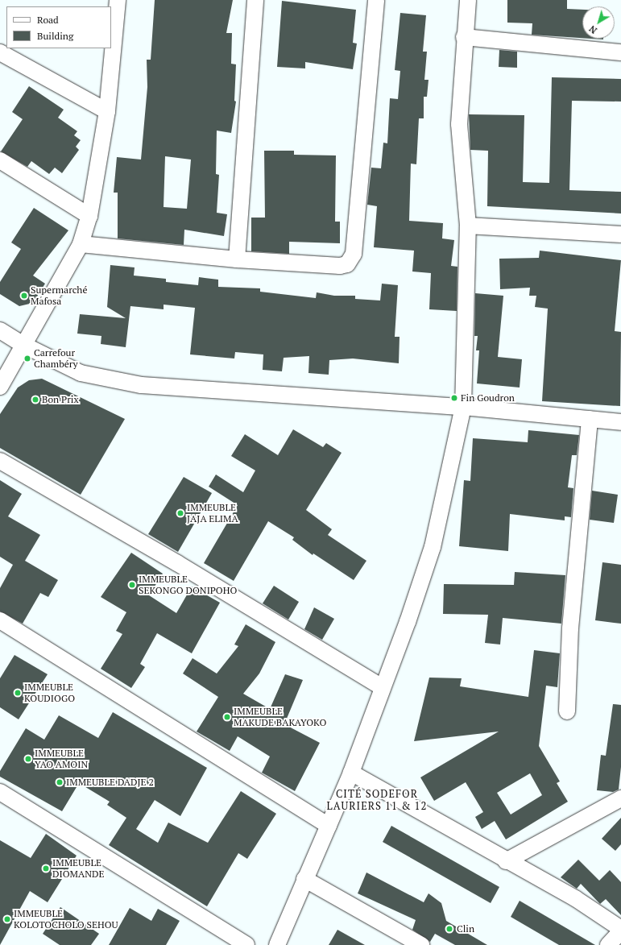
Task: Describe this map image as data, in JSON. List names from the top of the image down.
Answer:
{
  "districts": ["CITÉ SODEFOR LAURIERS 11 & 12"],
  "places": [
    "Supermarché Mafosa",
    "Carrefour Chambéry",
    "Fin Goudron",
    "Bon Prix",
    "IMMEUBLE JAJA ELIMA",
    "IMMEUBLE SEKONGO DONIPOHO",
    "IMMEUBLE KOUDIOGO",
    "IMMEUBLE MAKUDE BAKAYOKO",
    "IMMEUBLE YAO AMOIN",
    "IMMEUBLE DADJE 2",
    "IMMEUBLE DIOMANDE",
    "IMMEUBLE KOLOTOCHOLO SEHOU",
    "Clin"
  ],
  "legend": ["Road", "Building"],
  "north": "bottom left"
}
